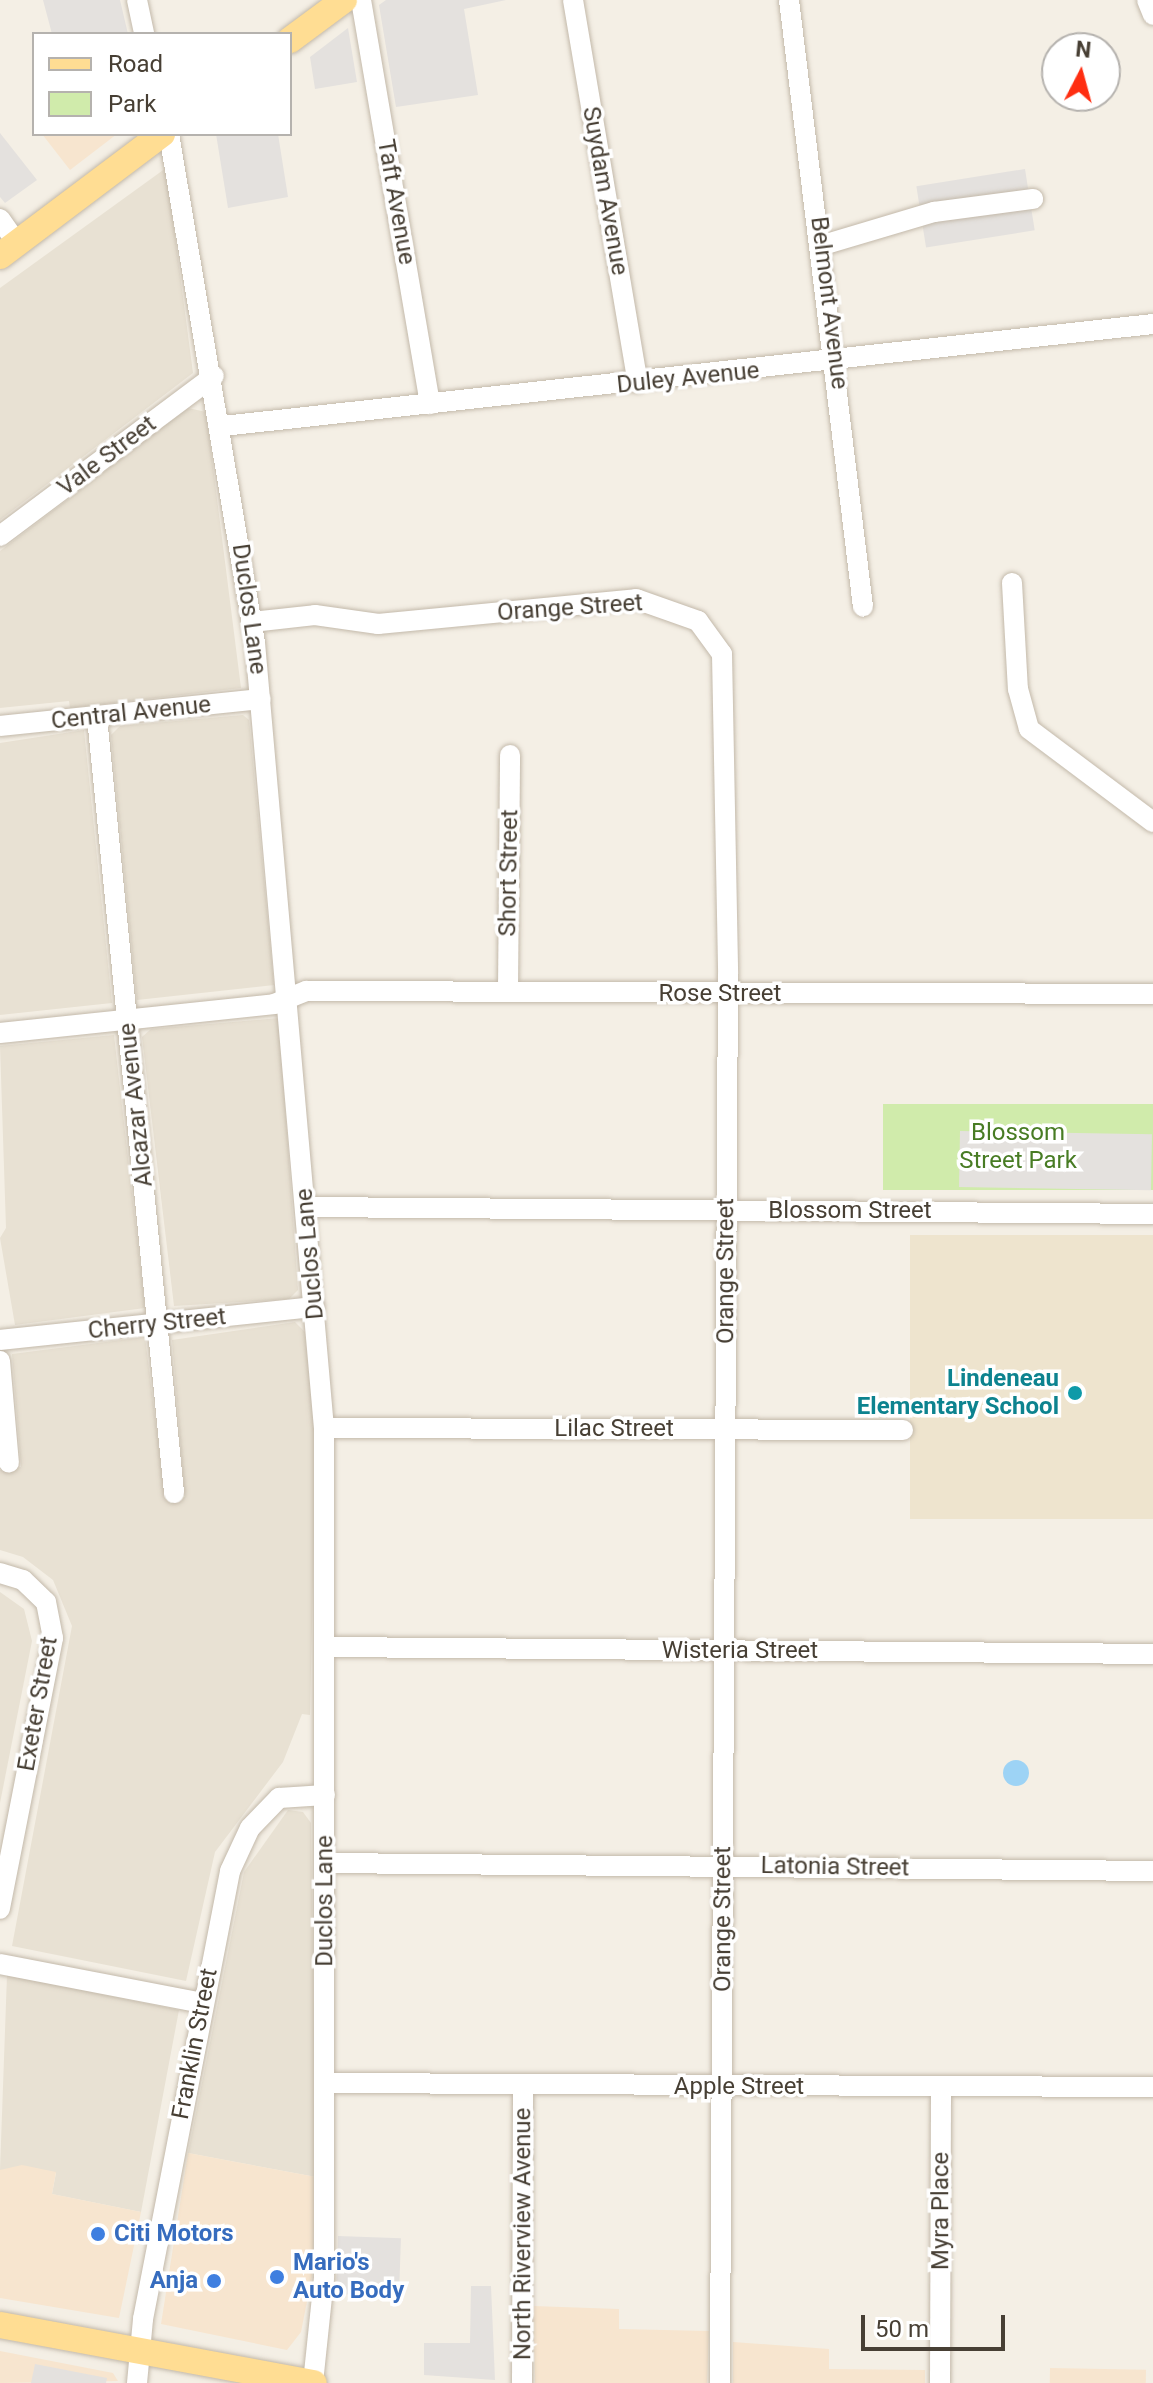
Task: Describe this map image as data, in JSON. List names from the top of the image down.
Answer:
{
  "streets": {
    "street": [
      "Suydam Avenue",
      "Taft Avenue",
      "Belmont Avenue",
      "Duley Avenue",
      "Vale Street",
      "Orange Street",
      "Duclos Lane",
      "Central Avenue",
      "Short Street",
      "Rose Street",
      "Alcazar Avenue",
      "Blossom Street",
      "Cherry Street",
      "Lilac Street",
      "Wisteria Street",
      "Exeter Street",
      "Latonia Street",
      "Franklin Street",
      "Apple Street",
      "Myra Place",
      "North Riverview Avenue"
    ]
  },
  "crossings": [
    ["Suydam Avenue", "Duley Avenue"],
    ["Taft Avenue", "Duley Avenue"],
    ["Belmont Avenue", "Duley Avenue"],
    ["Duley Avenue", "Duclos Lane"],
    ["Vale Street", "Duclos Lane"],
    ["Orange Street", "Duclos Lane"],
    ["Orange Street", "Rose Street"],
    ["Orange Street", "Blossom Street"],
    ["Orange Street", "Lilac Street"],
    ["Orange Street", "Wisteria Street"],
    ["Orange Street", "Latonia Street"],
    ["Orange Street", "Apple Street"],
    ["Duclos Lane", "Central Avenue"],
    ["Duclos Lane", "Rose Street"],
    ["Duclos Lane", "Blossom Street"],
    ["Duclos Lane", "Cherry Street"],
    ["Duclos Lane", "Lilac Street"],
    ["Duclos Lane", "Wisteria Street"],
    ["Duclos Lane", "Latonia Street"],
    ["Duclos Lane", "Franklin Street"],
    ["Duclos Lane", "Apple Street"],
    ["Central Avenue", "Alcazar Avenue"],
    ["Short Street", "Rose Street"],
    ["Rose Street", "Alcazar Avenue"],
    ["Alcazar Avenue", "Cherry Street"],
    ["Apple Street", "Myra Place"],
    ["Apple Street", "North Riverview Avenue"]
  ],
  "parks": ["Blossom Street Park"],
  "places": [
    "Lindeneau Elementary School",
    "Citi Motors",
    "Mario's Auto Body",
    "Anja"
  ],
  "legend": ["Road", "Park"],
  "scale_bar": "50 m",
  "north": "top"
}
